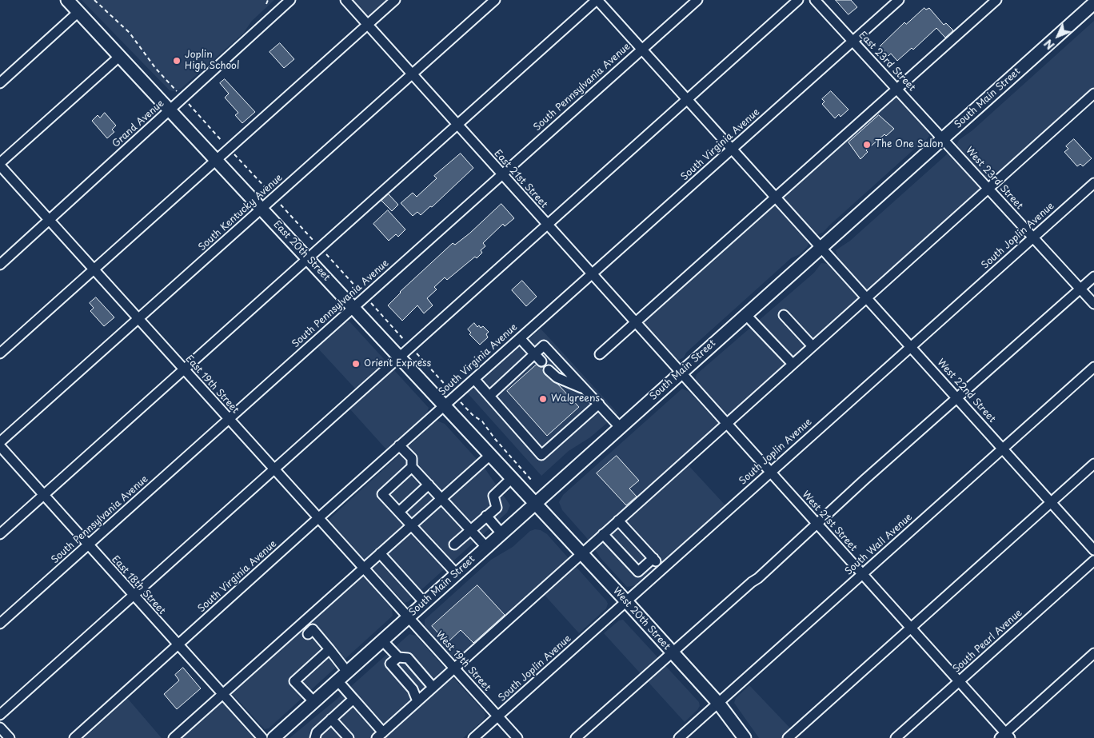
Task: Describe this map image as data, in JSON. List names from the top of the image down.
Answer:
{
  "streets": {
    "main road": ["South Main Street", "East 20th Street", "West 20th Street"],
    "street": [
      "East 23rd Street",
      "South Pennsylvania Avenue",
      "Grand Avenue",
      "South Virginia Avenue",
      "West 23rd Street",
      "East 21st Street",
      "South Kentucky Avenue",
      "South Joplin Avenue",
      "East 19th Street",
      "West 22nd Street",
      "West 21st Street",
      "South Wall Avenue",
      "East 18th Street",
      "South Pearl Avenue",
      "West 19th Street"
    ]
  },
  "crossings": [
    ["East 23rd Street", "South Main Street"],
    ["East 23rd Street", "South Virginia Avenue"],
    ["East 23rd Street", "West 23rd Street"],
    ["South Pennsylvania Avenue", "East 21st Street"],
    ["South Pennsylvania Avenue", "East 20th Street"],
    ["South Pennsylvania Avenue", "East 19th Street"],
    ["South Pennsylvania Avenue", "West 22nd Street"],
    ["South Pennsylvania Avenue", "East 18th Street"],
    ["South Main Street", "West 23rd Street"],
    ["South Main Street", "East 21st Street"],
    ["South Main Street", "East 20th Street"],
    ["South Main Street", "East 19th Street"],
    ["South Main Street", "West 22nd Street"],
    ["South Main Street", "West 21st Street"],
    ["South Main Street", "West 20th Street"],
    ["South Main Street", "West 19th Street"],
    ["Grand Avenue", "East 20th Street"],
    ["Grand Avenue", "East 19th Street"],
    ["South Virginia Avenue", "East 21st Street"],
    ["South Virginia Avenue", "East 20th Street"],
    ["South Virginia Avenue", "East 19th Street"],
    ["South Virginia Avenue", "West 22nd Street"],
    ["South Virginia Avenue", "East 18th Street"],
    ["West 23rd Street", "South Joplin Avenue"],
    ["East 21st Street", "South Kentucky Avenue"],
    ["East 21st Street", "West 21st Street"],
    ["South Kentucky Avenue", "East 20th Street"],
    ["South Kentucky Avenue", "East 19th Street"],
    ["South Joplin Avenue", "West 22nd Street"],
    ["South Joplin Avenue", "West 21st Street"],
    ["South Joplin Avenue", "West 20th Street"],
    ["South Joplin Avenue", "West 19th Street"],
    ["East 20th Street", "West 20th Street"],
    ["East 19th Street", "West 19th Street"],
    ["West 22nd Street", "South Wall Avenue"],
    ["West 21st Street", "South Wall Avenue"],
    ["West 21st Street", "South Pearl Avenue"],
    ["South Wall Avenue", "West 20th Street"]
  ],
  "places": [
    "Joplin High School",
    "The One Salon",
    "Orient Express",
    "Walgreens"
  ],
  "north": "bottom left"
}
